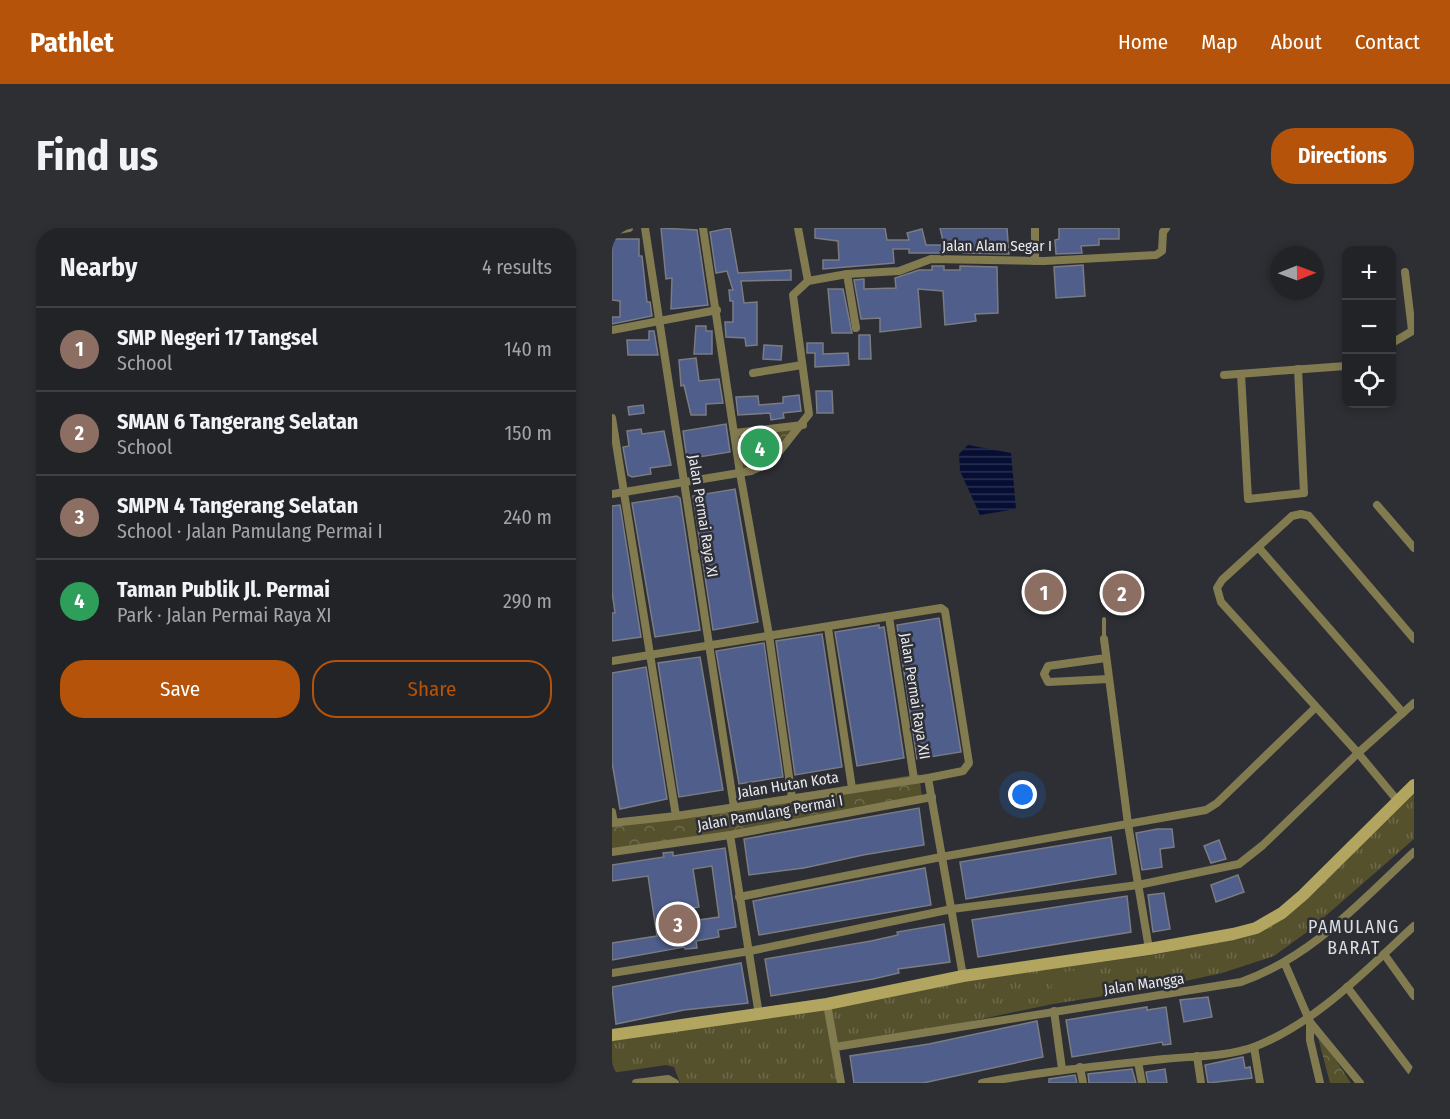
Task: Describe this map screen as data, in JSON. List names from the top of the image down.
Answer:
{
  "streets": {
    "street": [
      "Jalan Alam Segar I",
      "Jalan Permai Raya XI",
      "Jalan Permai Raya XII",
      "Jalan Hutan Kota",
      "Jalan Pamulang Permai I",
      "Jalan Mangga"
    ]
  },
  "crossings": [
    ["Jalan Permai Raya XI", "Jalan Hutan Kota"],
    ["Jalan Permai Raya XII", "Jalan Hutan Kota"]
  ],
  "districts": ["PAMULANG BARAT"],
  "north": "right",
  "page": {
    "header": "Pathlet",
    "nav": [
      "Home",
      "Map",
      "About",
      "Contact"
    ],
    "buttons": [
      "Directions",
      ["Save", "Share"]
    ],
    "title": "Find us",
    "heading": ["Nearby", "4 results"],
    "map_buttons": ["+", "−"],
    "list": [
      {
        "mark": "1",
        "name": "SMP Negeri 17 Tangsel",
        "note": "School",
        "value": "140 m"
      },
      {
        "mark": "2",
        "name": "SMAN 6 Tangerang Selatan",
        "note": "School",
        "value": "150 m"
      },
      {
        "mark": "3",
        "name": "SMPN 4 Tangerang Selatan",
        "note": "School · Jalan Pamulang Permai I",
        "value": "240 m"
      },
      {
        "mark": "4",
        "name": "Taman Publik Jl. Permai",
        "note": "Park · Jalan Permai Raya XI",
        "value": "290 m"
      }
    ],
    "pins": [
      "4",
      "1",
      "2",
      "3"
    ]
  }
}
